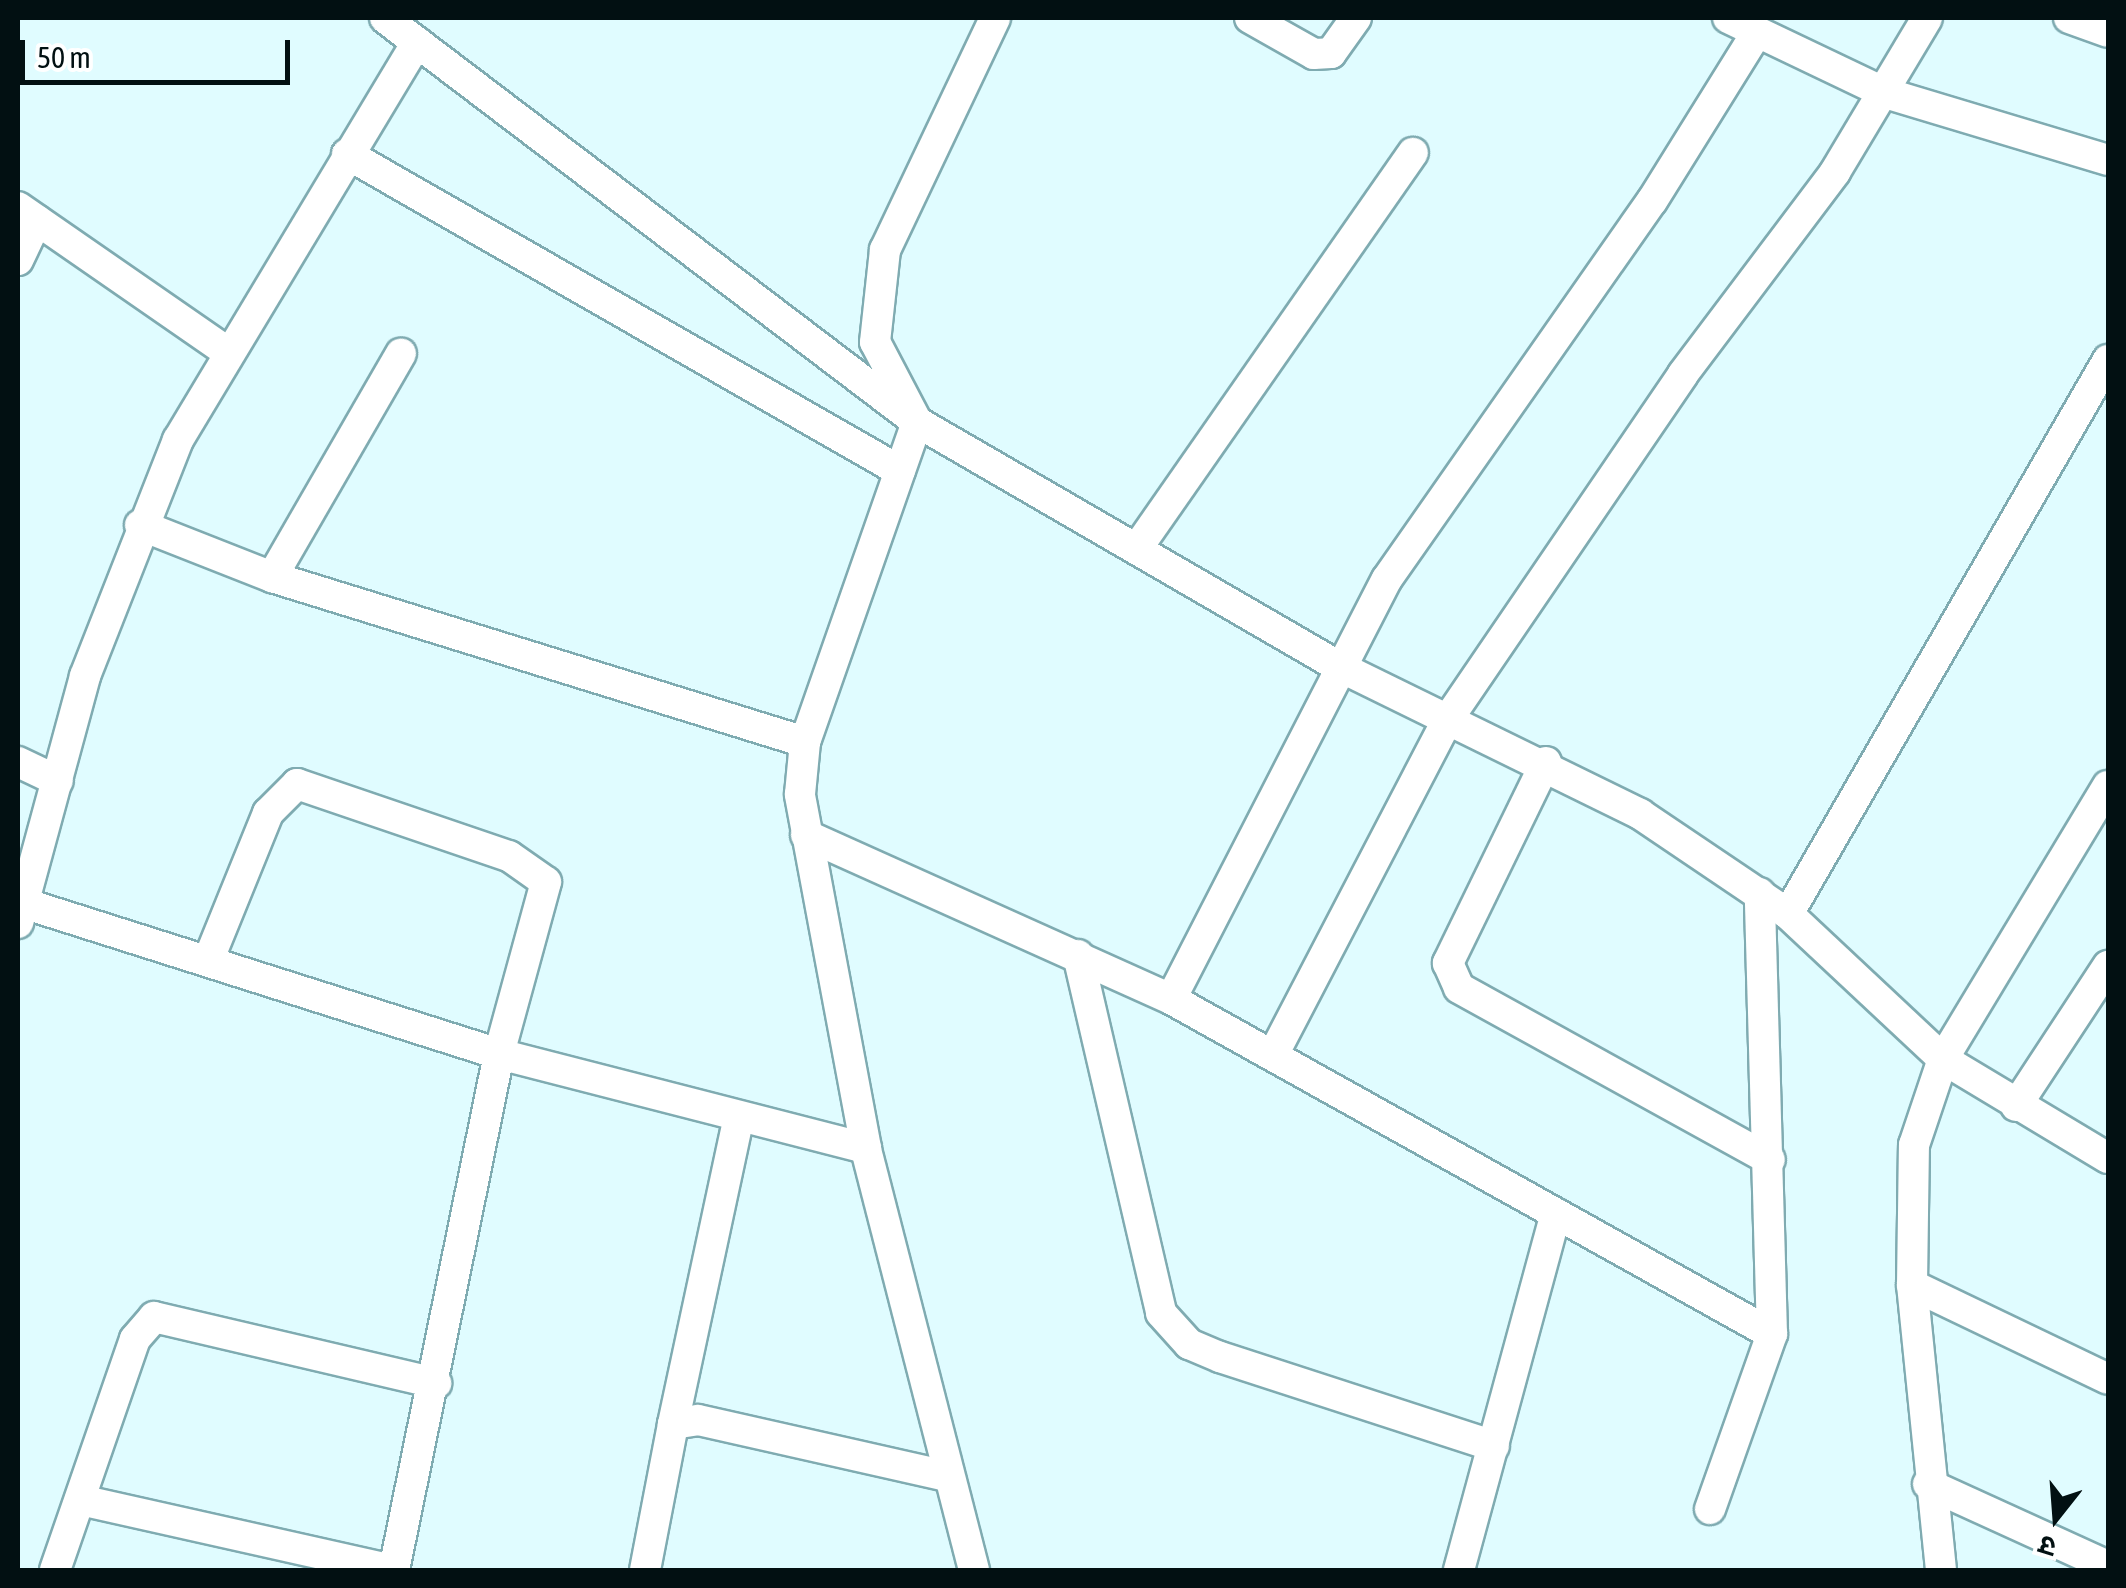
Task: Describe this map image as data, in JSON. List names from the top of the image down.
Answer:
{
  "scale_bar": "50 m",
  "north": "bottom"
}
